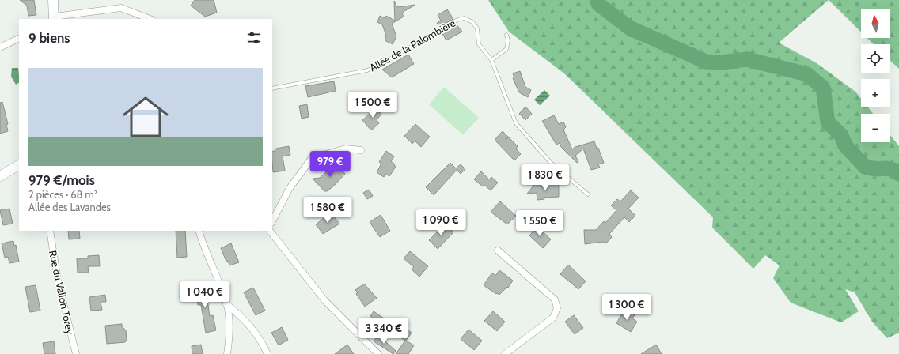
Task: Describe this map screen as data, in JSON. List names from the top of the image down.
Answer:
{
  "streets": {
    "street": ["Rue du Vallon Torey"],
    "lane": ["Allée de la Palombière"]
  },
  "north": "top",
  "page": {
    "map_buttons": ["+", "−"],
    "heading": "9 biens",
    "list": [
      {
        "name": "979 €/mois",
        "note": "2 pièces · 68 m² · Allée des Lavandes"
      }
    ],
    "price": [
      "1 500 €",
      "979 €",
      "1 830 €",
      "1 580 €",
      "1 090 €",
      "1 550 €",
      "1 040 €",
      "1 300 €",
      "3 340 €"
    ]
  }
}
